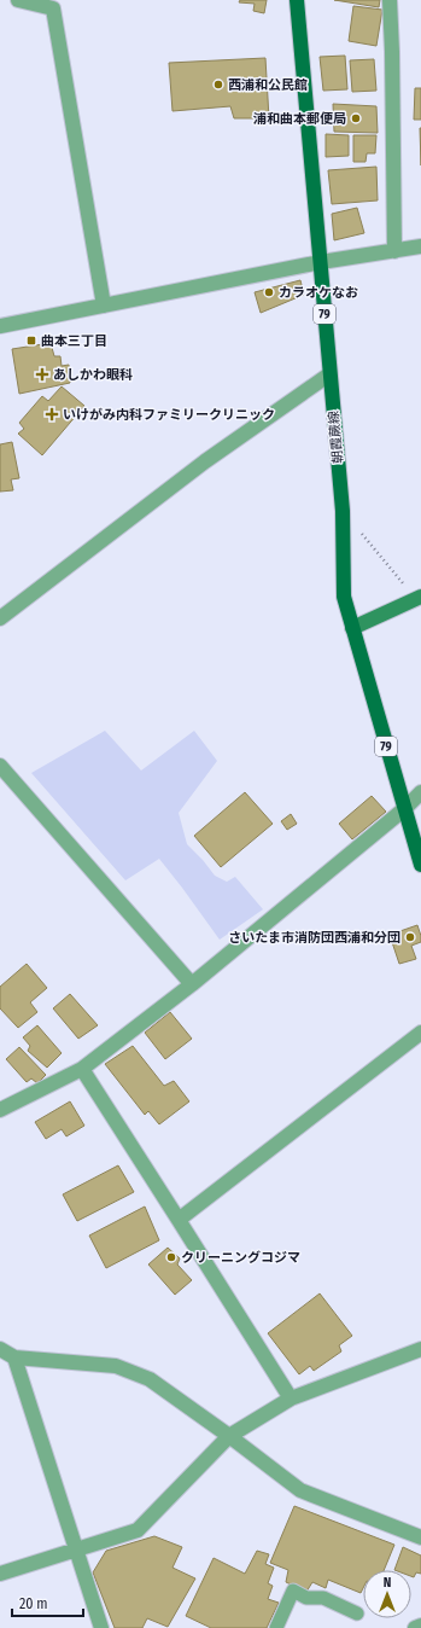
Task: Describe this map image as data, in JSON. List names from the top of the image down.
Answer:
{
  "streets": {
    "main road": ["79", "朝霞蕨線"]
  },
  "places": {
    "other": [
      "西浦和公民館",
      "浦和曲本郵便局",
      "カラオケなお",
      "さいたま市消防団西浦和分団",
      "クリーニングコジマ"
    ],
    "transit": ["曲本三丁目"],
    "health": ["あしかわ眼科", "いけがみ内科ファミリークリニック"]
  },
  "scale_bar": "20 m",
  "north": "top"
}
